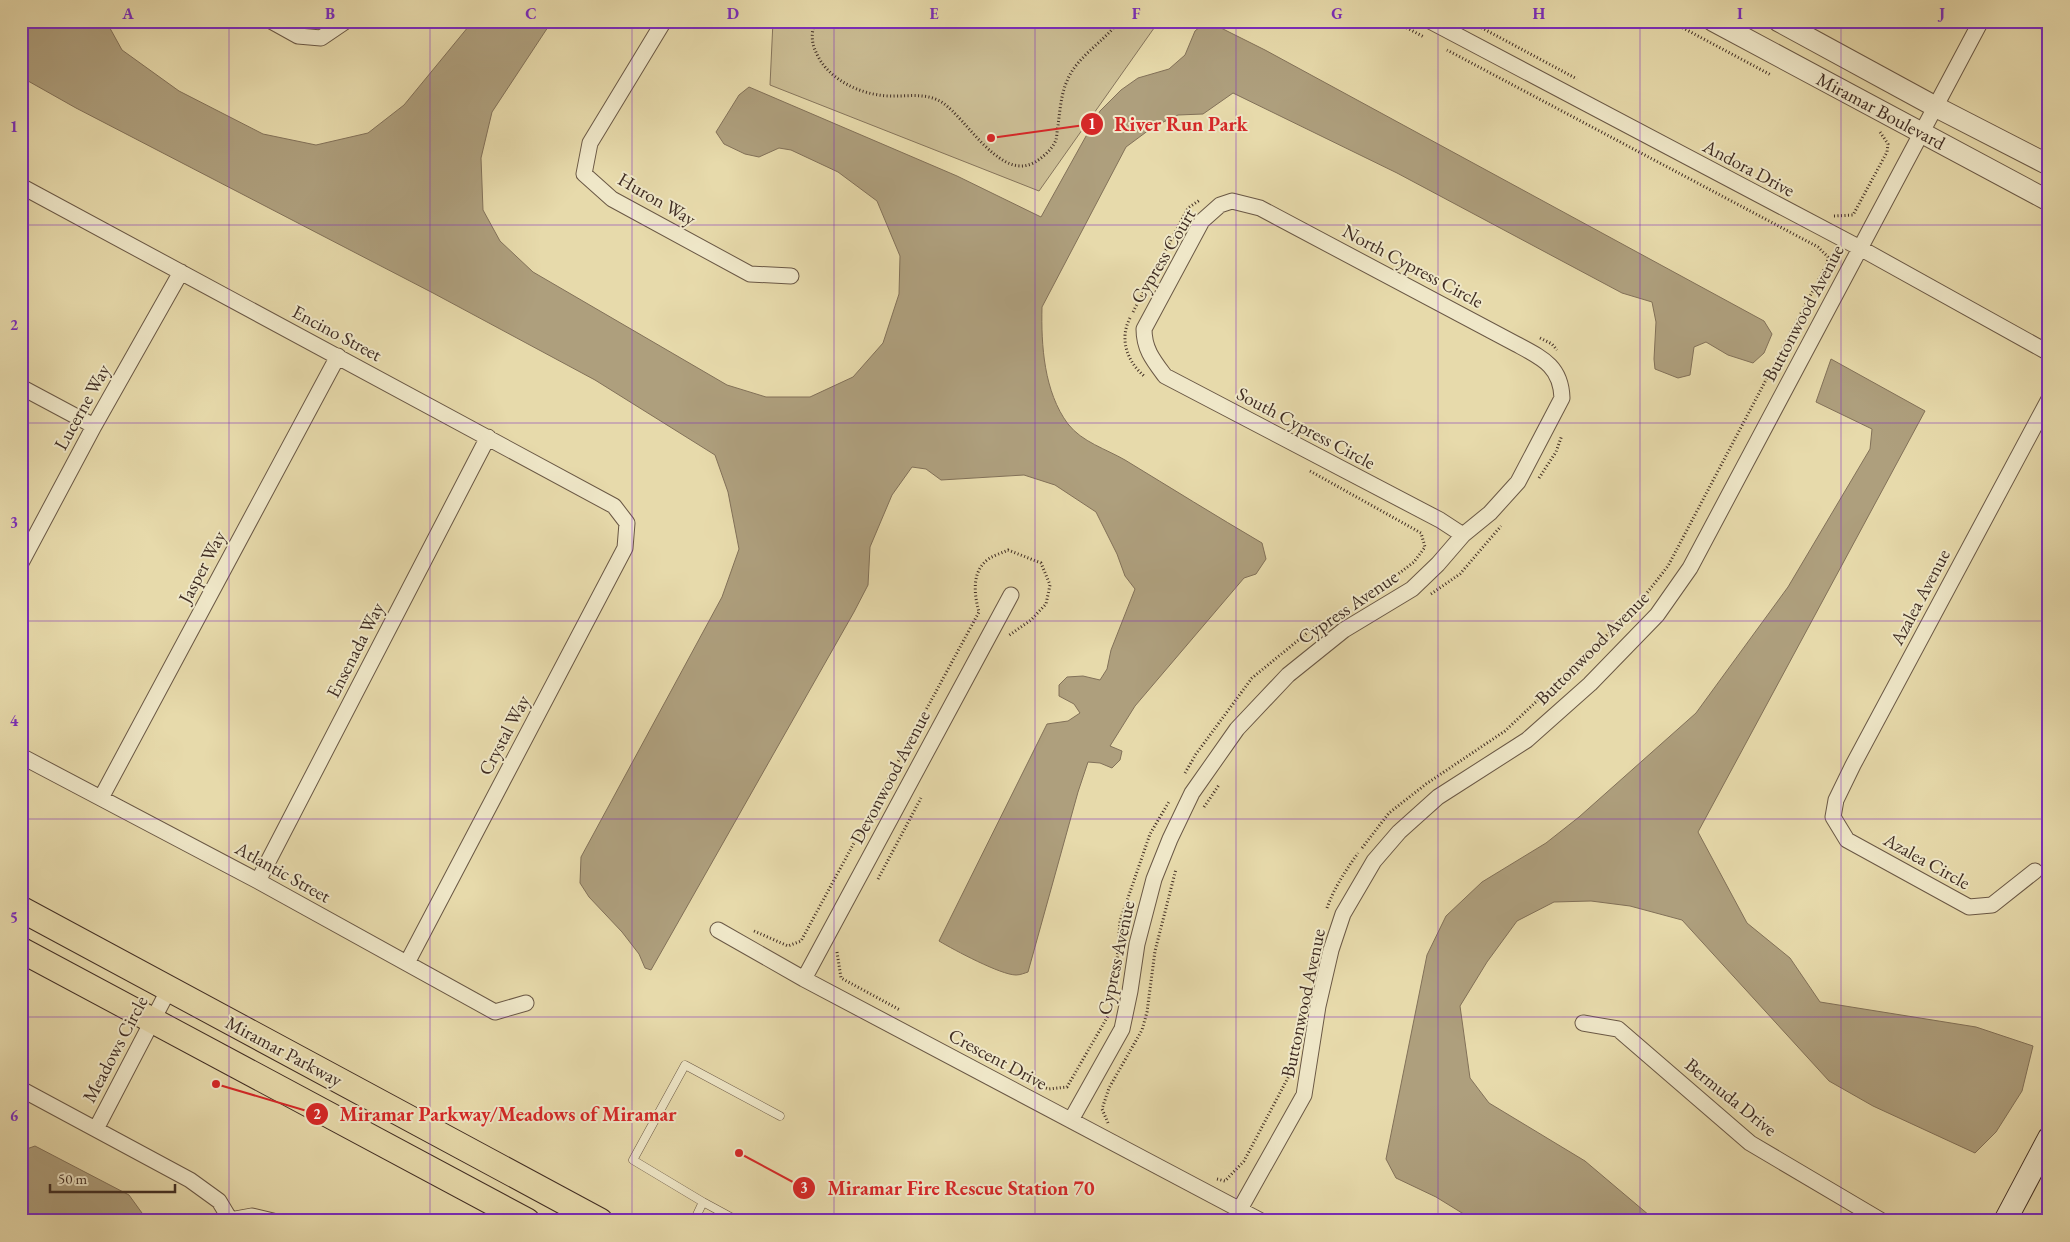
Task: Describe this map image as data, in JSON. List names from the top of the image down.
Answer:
{
  "streets": {
    "main road": ["Miramar Parkway"],
    "street": [
      "Miramar Boulevard",
      "Andora Drive",
      "Huron Way",
      "Cypress Court",
      "North Cypress Circle",
      "Buttonwood Avenue",
      "Encino Street",
      "Lucerne Way",
      "South Cypress Circle",
      "Jasper Way",
      "Azalea Avenue",
      "Cypress Avenue",
      "Ensenada Way",
      "Crystal Way",
      "Devonwood Avenue",
      "Azalea Circle",
      "Atlantic Street",
      "Meadows Circle",
      "Crescent Drive",
      "Bermuda Drive"
    ]
  },
  "crossings": [
    ["Miramar Boulevard", "Buttonwood Avenue"],
    ["Andora Drive", "Buttonwood Avenue"],
    ["Cypress Court", "North Cypress Circle"],
    ["Cypress Court", "South Cypress Circle"],
    ["North Cypress Circle", "Cypress Avenue"],
    ["Buttonwood Avenue", "Crescent Drive"],
    ["Encino Street", "Lucerne Way"],
    ["Encino Street", "Jasper Way"],
    ["Encino Street", "Ensenada Way"],
    ["Encino Street", "Crystal Way"],
    ["South Cypress Circle", "Cypress Avenue"],
    ["Jasper Way", "Atlantic Street"],
    ["Azalea Avenue", "Azalea Circle"],
    ["Cypress Avenue", "Crescent Drive"],
    ["Ensenada Way", "Atlantic Street"],
    ["Crystal Way", "Atlantic Street"],
    ["Devonwood Avenue", "Crescent Drive"],
    ["Meadows Circle", "Miramar Parkway"]
  ],
  "places": ["River Run Park", "Miramar Parkway/Meadows of Miramar", "Miramar Fire Rescue Station 70"],
  "scale_bar": "50 m",
  "grid": {
    "columns": [
      "A",
      "B",
      "C",
      "D",
      "E",
      "F",
      "G",
      "H",
      "I",
      "J"
    ],
    "rows": [
      "1",
      "2",
      "3",
      "4",
      "5",
      "6"
    ]
  }
}
